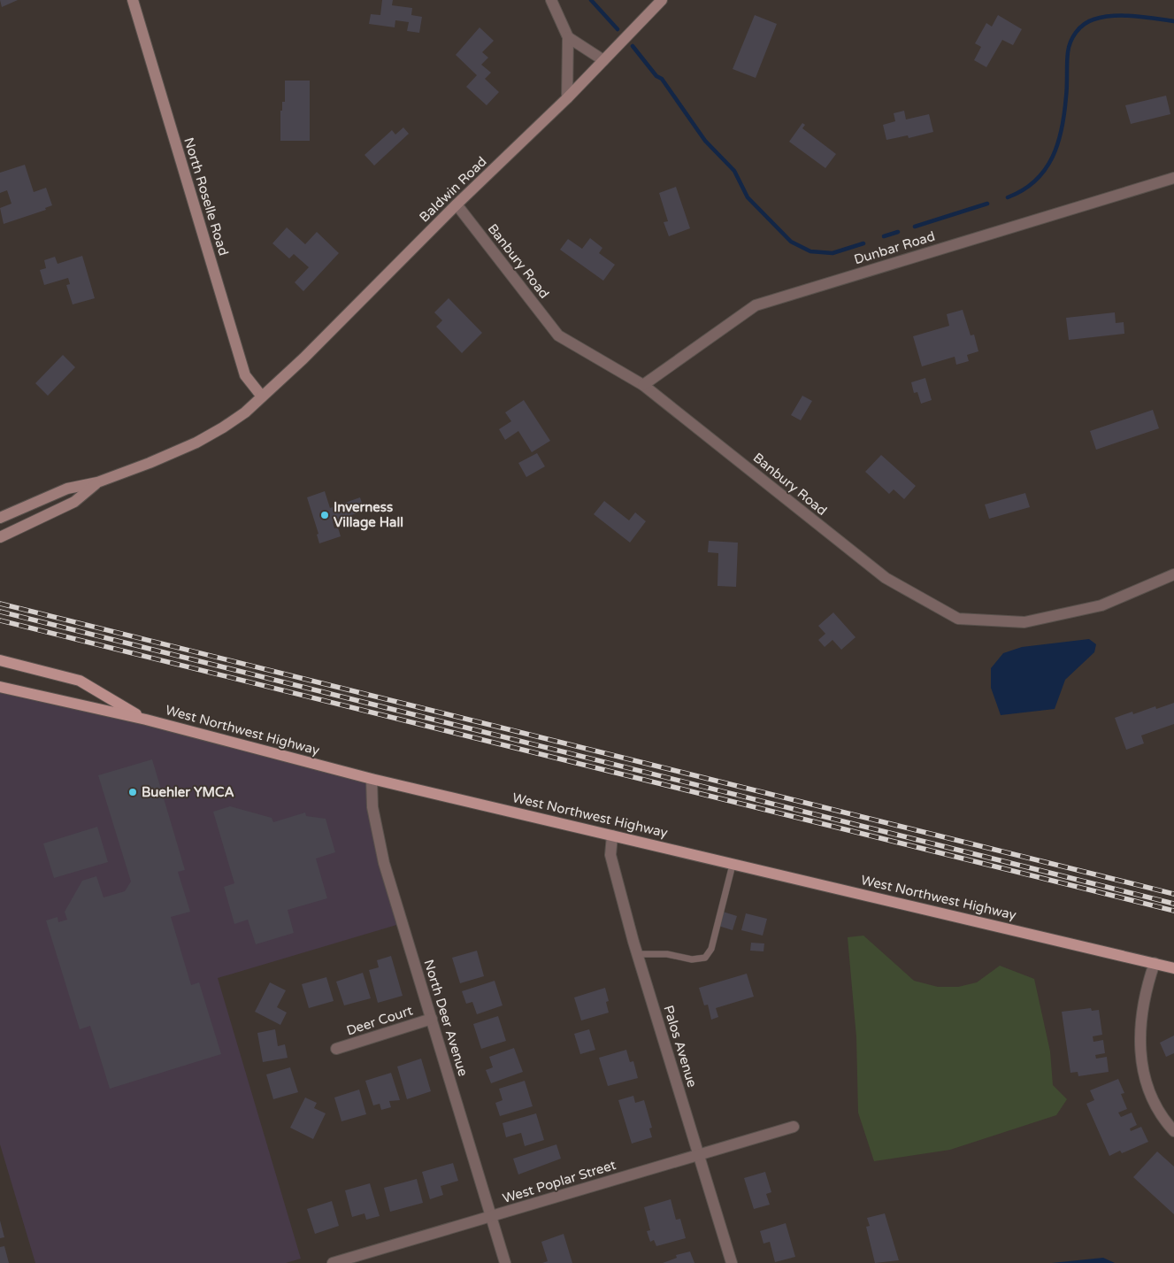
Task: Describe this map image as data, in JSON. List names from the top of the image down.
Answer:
{
  "streets": {
    "main road": ["Baldwin Road", "North Roselle Road", "West Northwest Highway"],
    "street": [
      "Dunbar Road",
      "Banbury Road",
      "North Deer Avenue",
      "Deer Court",
      "Palos Avenue",
      "West Poplar Street"
    ]
  },
  "crossings": [
    ["Baldwin Road", "North Roselle Road"],
    ["Baldwin Road", "Banbury Road"],
    ["Dunbar Road", "Banbury Road"],
    ["West Northwest Highway", "North Deer Avenue"],
    ["West Northwest Highway", "Palos Avenue"],
    ["North Deer Avenue", "Deer Court"],
    ["North Deer Avenue", "West Poplar Street"],
    ["Palos Avenue", "West Poplar Street"]
  ],
  "places": ["Inverness Village Hall", "Buehler YMCA"]
}
